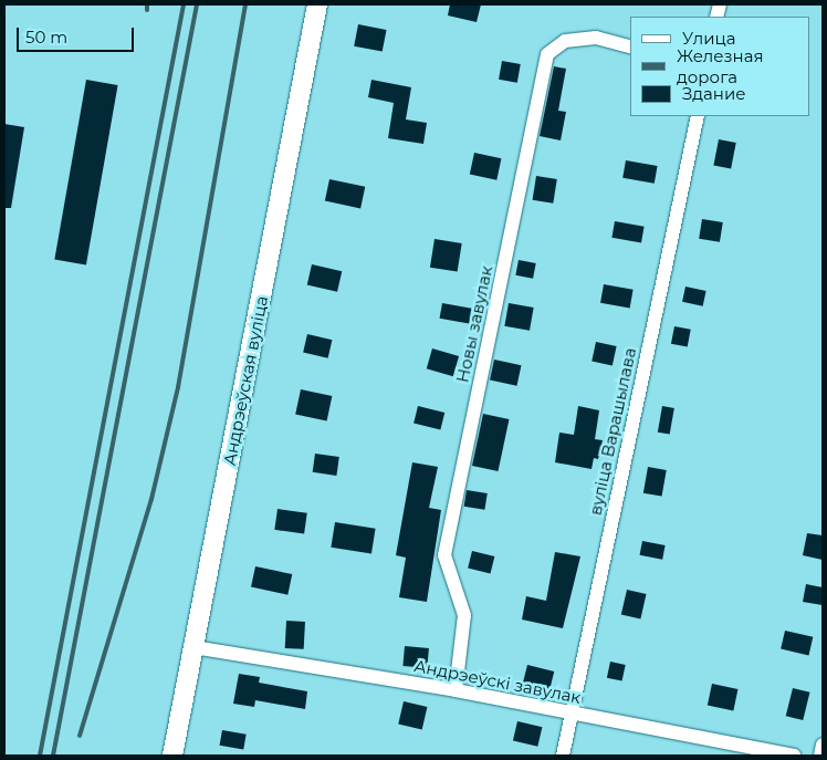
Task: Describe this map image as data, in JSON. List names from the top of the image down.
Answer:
{
  "streets": {
    "main road": ["Андрэеўская вуліца"],
    "street": ["Новы завулак", "вуліца Варашылава", "Андрэеўскі завулак"]
  },
  "crossings": [
    ["Новы завулак", "Андрэеўскі завулак"],
    ["Андрэеўская вуліца", "Андрэеўскі завулак"],
    ["вуліца Варашылава", "Андрэеўскі завулак"]
  ],
  "legend": ["Улица", "Железная дорога", "Здание"],
  "scale_bar": "50 m"
}
